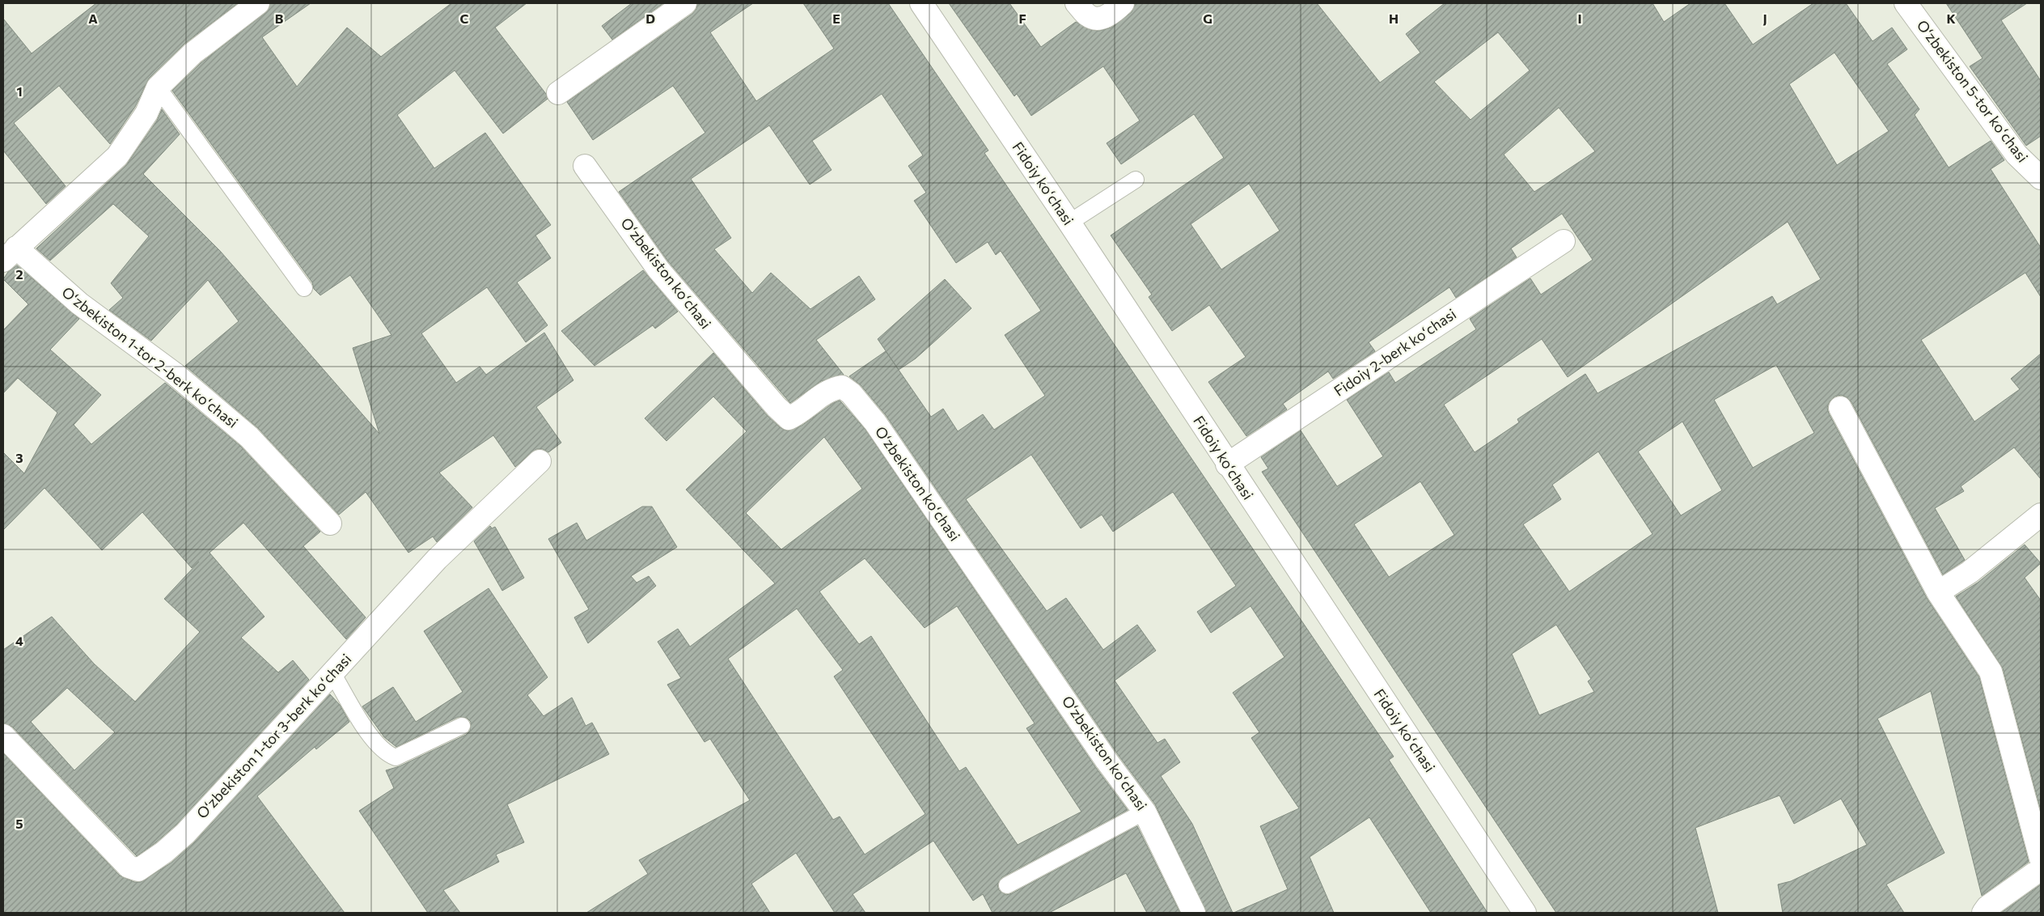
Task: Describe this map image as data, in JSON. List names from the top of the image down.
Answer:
{
  "streets": {
    "street": [
      "Oʻzbekiston 5-tor koʻchasi",
      "Fidoiy koʻchasi",
      "Oʻzbekiston koʻchasi",
      "Fidoiy 2-berk koʻchasi",
      "Oʻzbekiston 1-tor 2-berk koʻchasi",
      "Oʻzbekiston 1-tor 3-berk koʻchasi"
    ]
  },
  "crossings": [
    ["Fidoiy koʻchasi", "Fidoiy 2-berk koʻchasi"]
  ],
  "grid": {
    "columns": [
      "A",
      "B",
      "C",
      "D",
      "E",
      "F",
      "G",
      "H",
      "I",
      "J",
      "K"
    ],
    "rows": [
      "1",
      "2",
      "3",
      "4",
      "5"
    ]
  }
}
